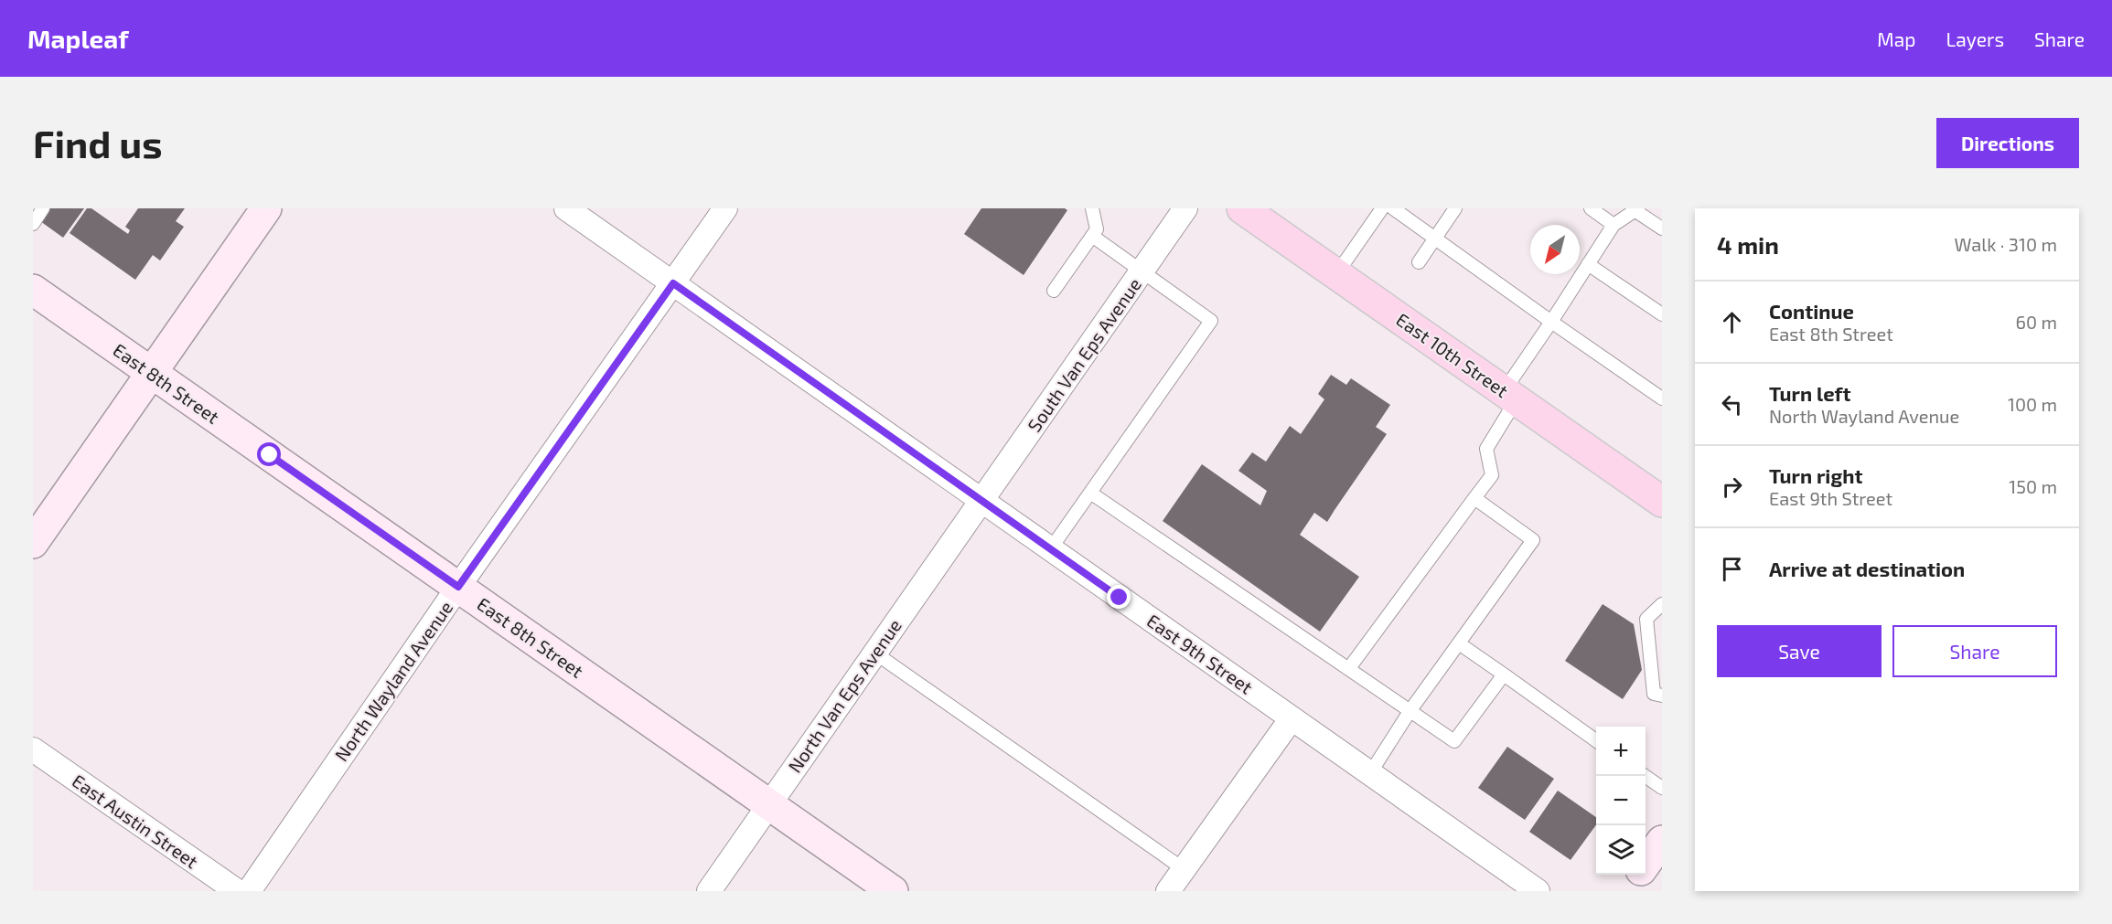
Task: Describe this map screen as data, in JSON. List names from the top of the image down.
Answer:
{
  "streets": {
    "main road": ["East 10th Street"],
    "street": [
      "South Van Eps Avenue",
      "East 8th Street",
      "East 9th Street",
      "North Wayland Avenue",
      "North Van Eps Avenue",
      "East Austin Street"
    ]
  },
  "crossings": [
    ["South Van Eps Avenue", "East 9th Street"],
    ["South Van Eps Avenue", "North Van Eps Avenue"],
    ["East 8th Street", "North Wayland Avenue"],
    ["East 8th Street", "North Van Eps Avenue"],
    ["East 9th Street", "North Wayland Avenue"],
    ["East 9th Street", "North Van Eps Avenue"]
  ],
  "north": "bottom left",
  "page": {
    "header": "Mapleaf",
    "nav": ["Map", "Layers", "Share"],
    "buttons": [
      "Directions",
      ["Save", "Share"]
    ],
    "title": "Find us",
    "heading": ["4 min", "Walk · 310 m"],
    "list": [
      ["Continue", "East 8th Street", "60 m"],
      ["Turn left", "North Wayland Avenue", "100 m"],
      ["Turn right", "East 9th Street", "150 m"],
      "Arrive at destination"
    ],
    "map_buttons": ["+", "−"]
  }
}
